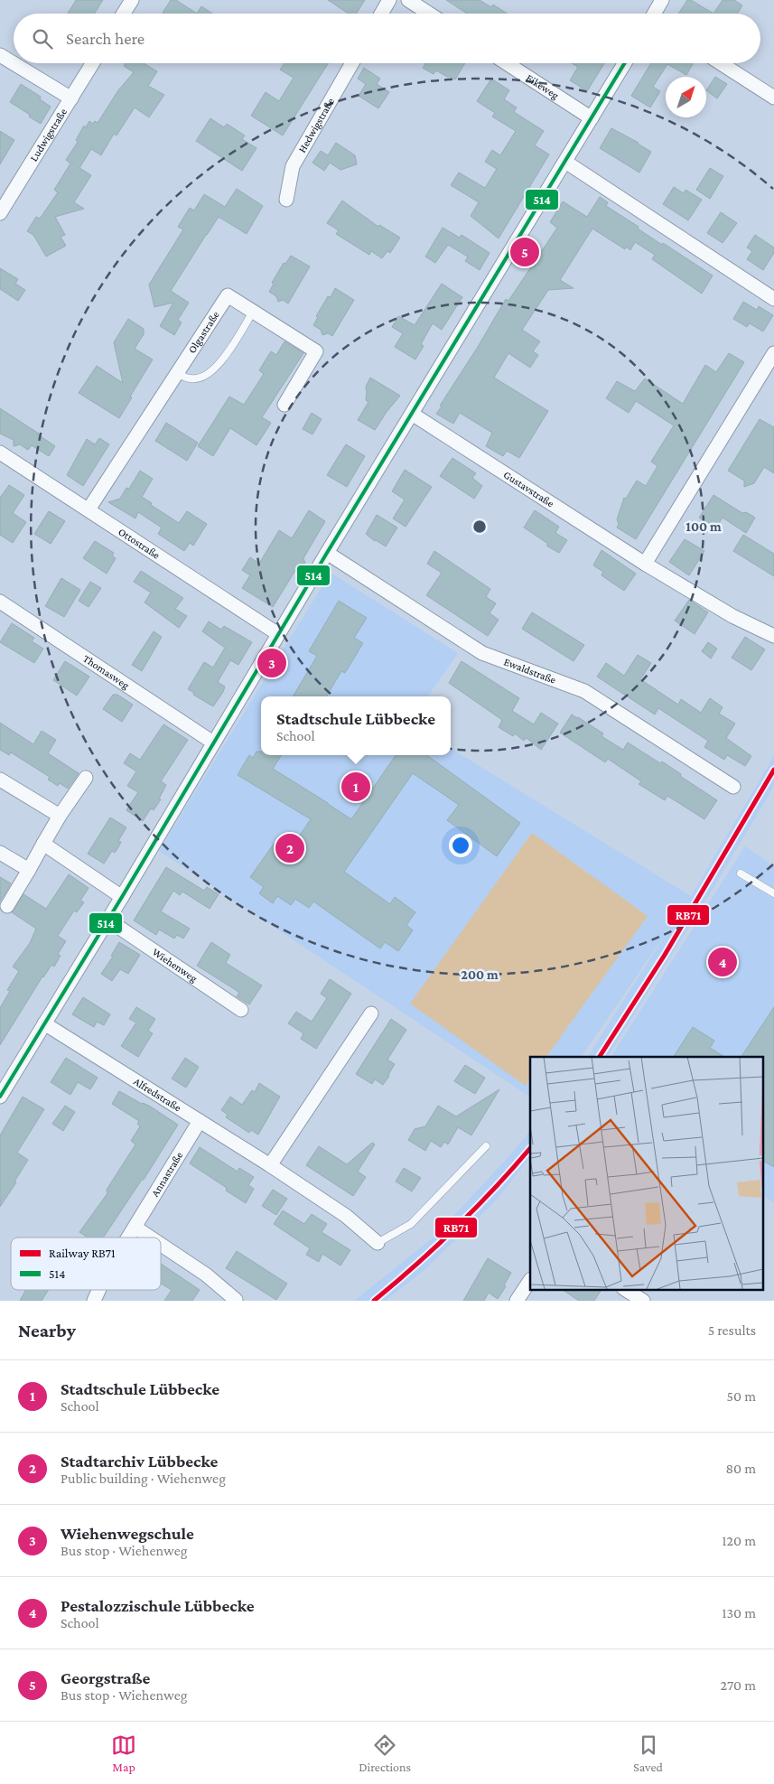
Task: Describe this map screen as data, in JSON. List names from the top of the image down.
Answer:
{
  "streets": {
    "street": [
      "Eikeweg",
      "Hedwigstraße",
      "Ludwigstraße",
      "Olgastraße",
      "Gustavstraße",
      "Ottostraße",
      "Ewaldstraße",
      "Thomasweg",
      "Wiehenweg",
      "Alfredstraße",
      "Annastraße"
    ]
  },
  "crossings": [
    ["Olgastraße", "Ottostraße"],
    ["Alfredstraße", "Annastraße"]
  ],
  "lines": ["transit line 514", "rail line RB71"],
  "legend": ["Railway RB71", "514"],
  "north": "top right",
  "page": {
    "search": "Search here",
    "pins": [
      "5",
      "3",
      "1",
      "2",
      "4"
    ],
    "popup": ["Stadtschule Lübbecke", "School"],
    "heading": ["Nearby", "5 results"],
    "list": [
      {
        "mark": "1",
        "name": "Stadtschule Lübbecke",
        "note": "School",
        "value": "50 m"
      },
      {
        "mark": "2",
        "name": "Stadtarchiv Lübbecke",
        "note": "Public building · Wiehenweg",
        "value": "80 m"
      },
      {
        "mark": "3",
        "name": "Wiehenwegschule",
        "note": "Bus stop · Wiehenweg",
        "value": "120 m"
      },
      {
        "mark": "4",
        "name": "Pestalozzischule Lübbecke",
        "note": "School",
        "value": "130 m"
      },
      {
        "mark": "5",
        "name": "Georgstraße",
        "note": "Bus stop · Wiehenweg",
        "value": "270 m"
      }
    ],
    "nav": ["Map", "Directions", "Saved"]
  },
  "rings": ["100 m", "200 m"]
}
